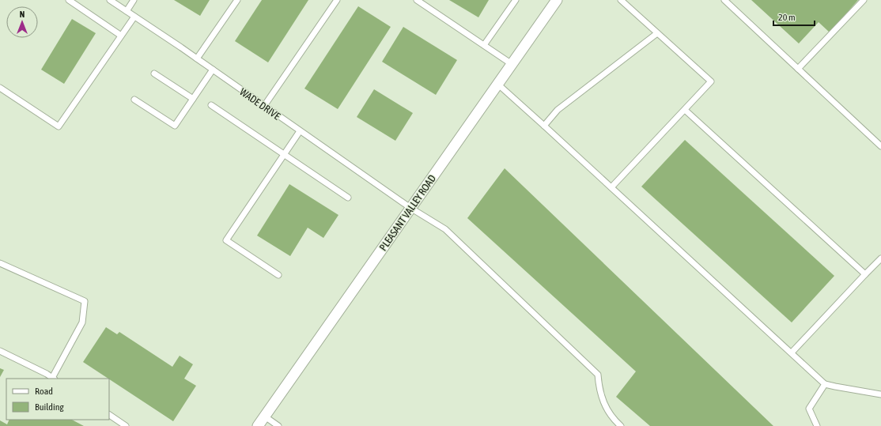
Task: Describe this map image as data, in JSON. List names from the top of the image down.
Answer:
{
  "streets": {
    "street": ["PLEASANT VALLEY ROAD"],
    "lane": ["WADE DRIVE"]
  },
  "crossings": [
    ["WADE DRIVE", "PLEASANT VALLEY ROAD"]
  ],
  "legend": ["Road", "Building"],
  "scale_bar": "20 m",
  "north": "top"
}
